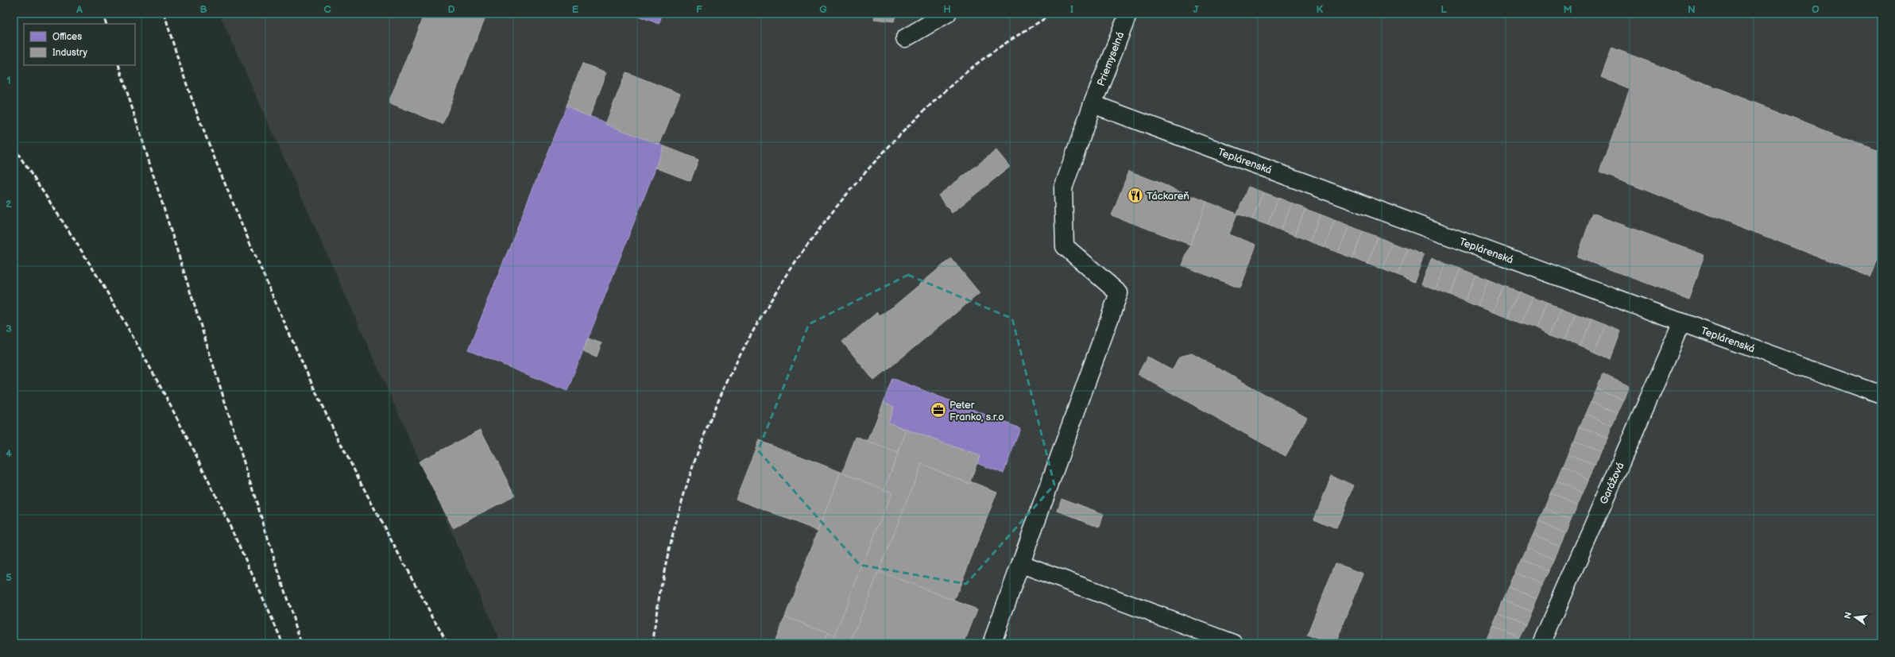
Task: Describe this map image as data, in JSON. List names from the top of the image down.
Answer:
{
  "streets": {
    "street": ["Priemyselná", "Teplárenská", "Garážová"]
  },
  "crossings": [
    ["Priemyselná", "Teplárenská"],
    ["Teplárenská", "Garážová"]
  ],
  "places": {
    "restaurant": ["Táckareň"],
    "office": ["Peter Franko, s.r.o"]
  },
  "legend": ["Offices", "Industry"],
  "north": "left",
  "grid": {
    "columns": [
      "A",
      "B",
      "C",
      "D",
      "E",
      "F",
      "G",
      "H",
      "I",
      "J",
      "K",
      "L",
      "M",
      "N",
      "O"
    ],
    "rows": [
      "1",
      "2",
      "3",
      "4",
      "5"
    ]
  }
}
